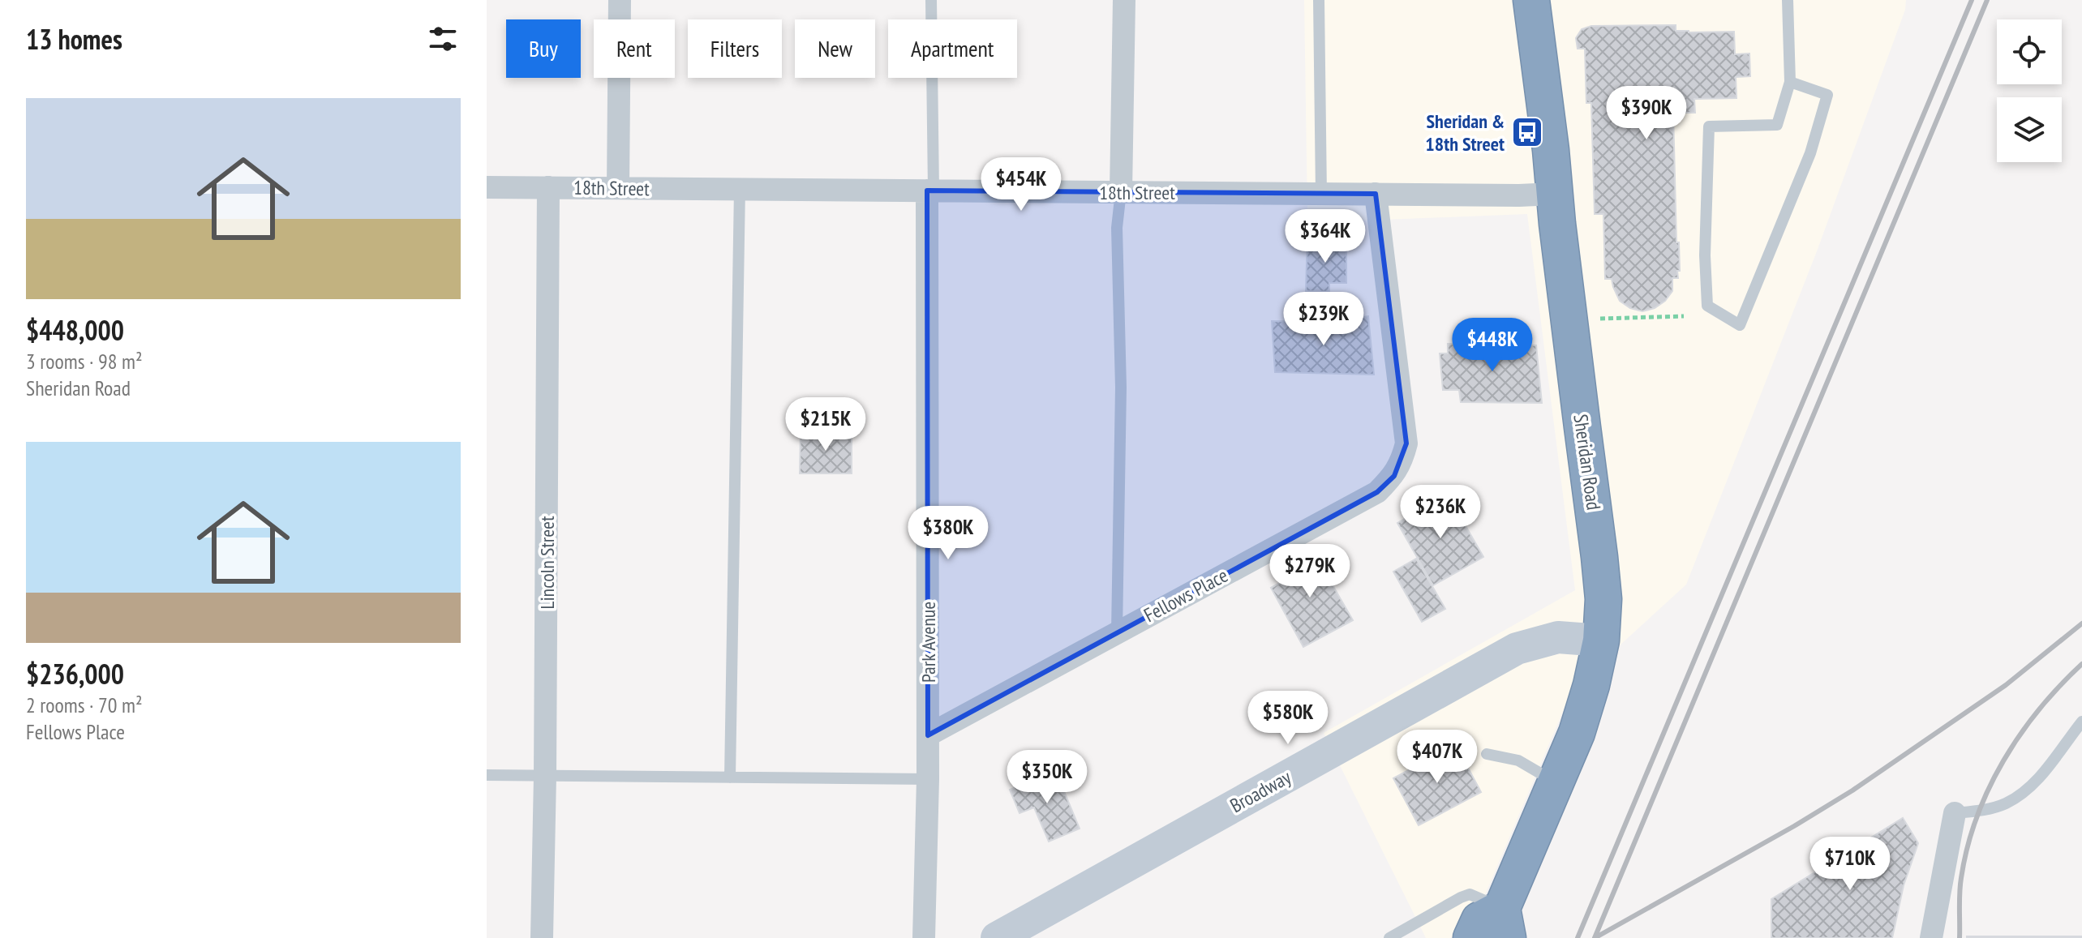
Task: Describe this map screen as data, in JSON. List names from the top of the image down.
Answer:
{
  "streets": {
    "highway": ["Sheridan Road"],
    "street": [
      "18th Street",
      "Lincoln Street",
      "Fellows Place",
      "Park Avenue",
      "Broadway"
    ]
  },
  "crossings": [
    ["18th Street", "Sheridan Road"],
    ["18th Street", "Lincoln Street"],
    ["18th Street", "Fellows Place"],
    ["18th Street", "Park Avenue"],
    ["Sheridan Road", "Broadway"],
    ["Fellows Place", "Park Avenue"]
  ],
  "places": {
    "bus stop": ["Sheridan & 18th Street"]
  },
  "page": {
    "heading": "13 homes",
    "chip": [
      "Buy",
      "Rent",
      "Filters",
      "New",
      "Apartment"
    ],
    "list": [
      {
        "name": "$448,000",
        "note": "3 rooms · 98 m² · Sheridan Road"
      },
      {
        "name": "$236,000",
        "note": "2 rooms · 70 m² · Fellows Place"
      }
    ],
    "price": [
      "$390K",
      "$454K",
      "$364K",
      "$239K",
      "$448K",
      "$215K",
      "$236K",
      "$380K",
      "$279K",
      "$580K",
      "$407K",
      "$350K",
      "$710K"
    ]
  }
}
